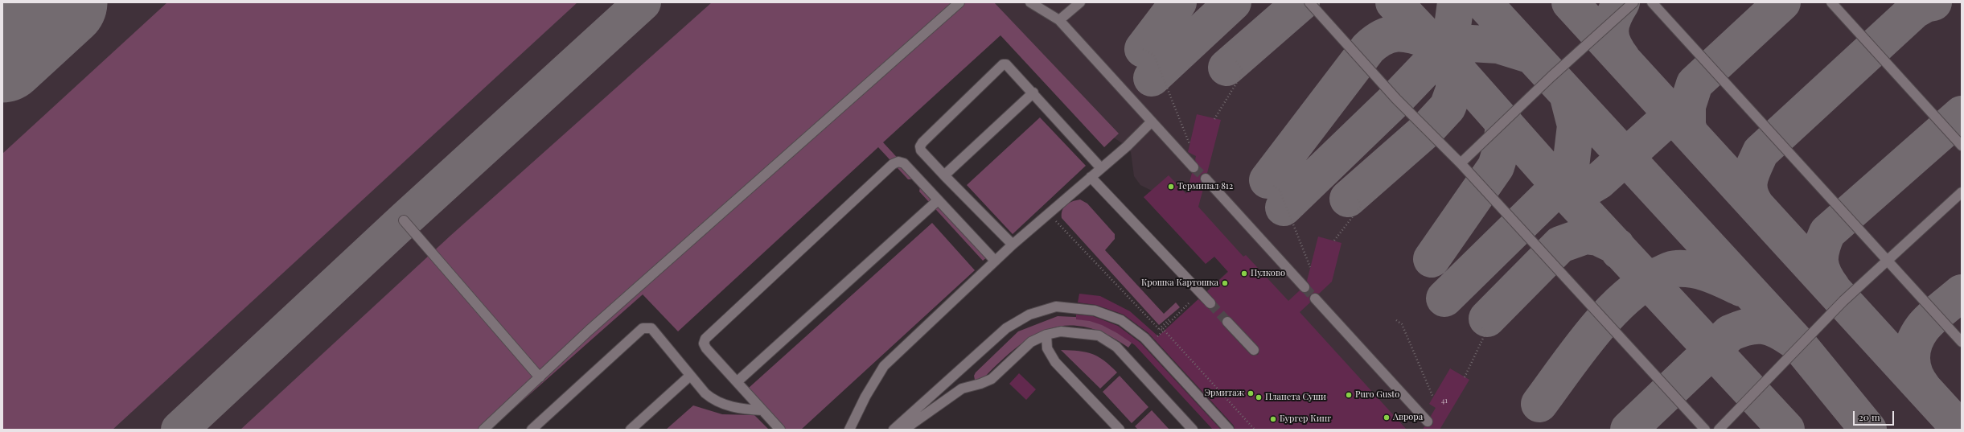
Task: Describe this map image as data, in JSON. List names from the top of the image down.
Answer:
{
  "places": [
    "Терминал 812",
    "Пулково",
    "Крошка Картошка",
    "Эрмитаж",
    "Puro Gusto",
    "Планета Суши",
    "Аврора",
    "Бургер Кинг"
  ],
  "house_numbers": ["41"],
  "scale_bar": "20 m"
}
